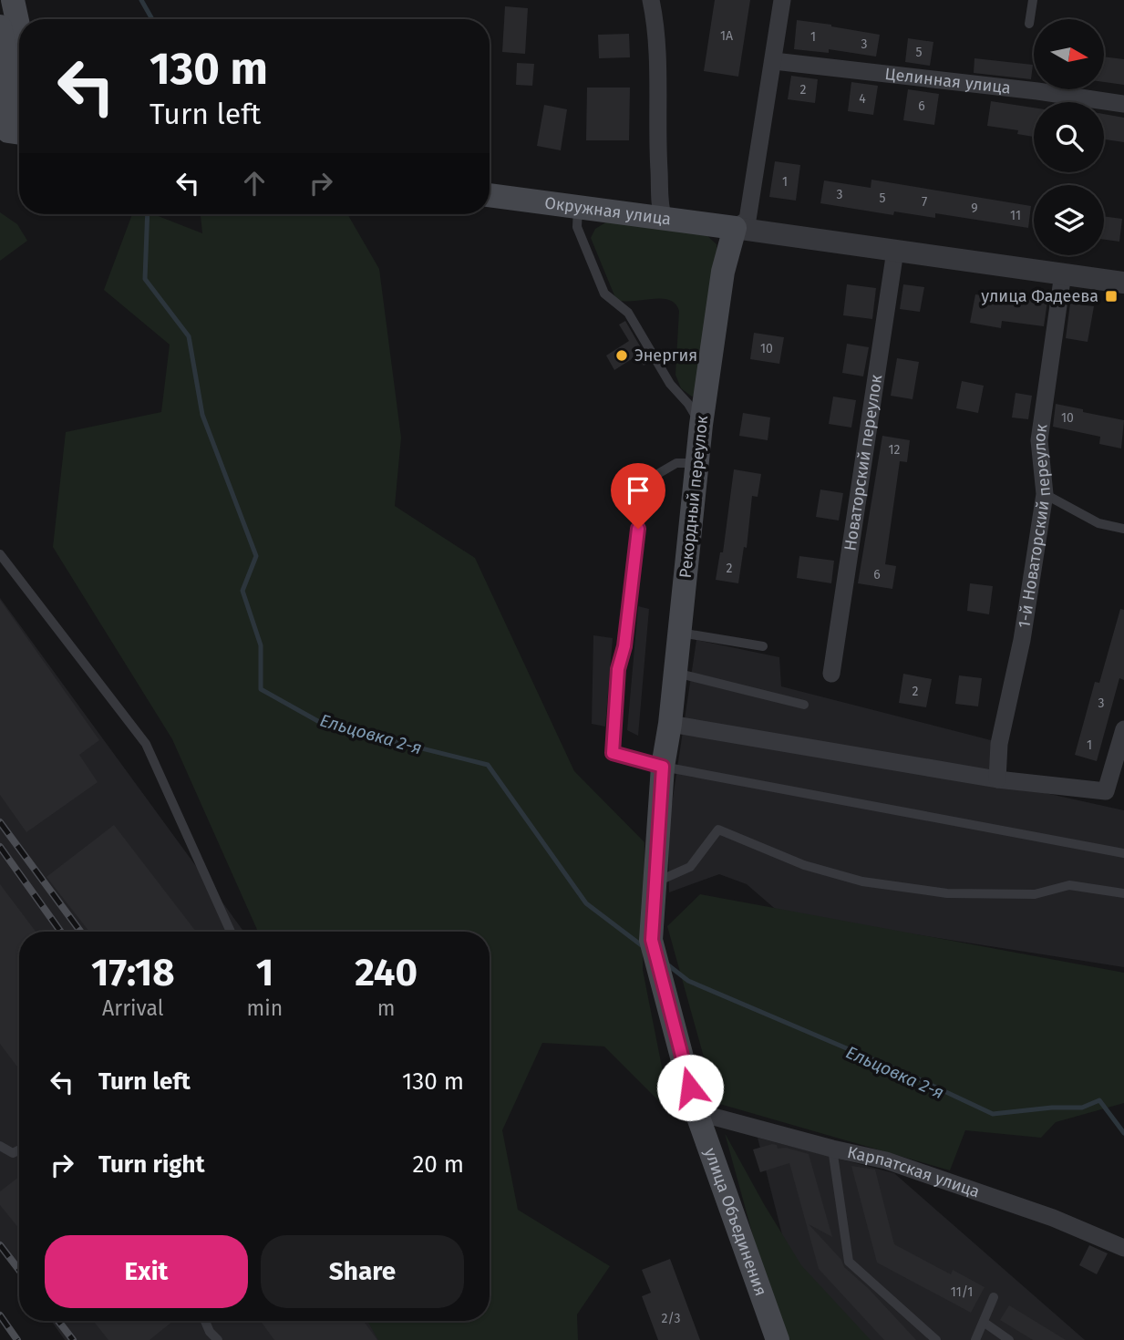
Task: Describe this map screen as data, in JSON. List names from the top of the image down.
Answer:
{
  "streets": {
    "main road": ["Окружная улица", "Рекордный переулок", "улица Объединения"],
    "street": [
      "Целинная улица",
      "Новаторский переулок",
      "1-й Новаторский переулок",
      "Карпатская улица"
    ]
  },
  "crossings": [
    ["Окружная улица", "Рекордный переулок"],
    ["Рекордный переулок", "улица Объединения"],
    ["Карпатская улица", "улица Объединения"]
  ],
  "water": ["Ельцовка 2-я"],
  "places": {
    "transit": ["улица Фадеева"],
    "other": ["Энергия"]
  },
  "house_numbers": [
    "1А",
    "1",
    "3",
    "5",
    "2",
    "4",
    "6",
    "1",
    "3",
    "5",
    "7",
    "9",
    "11",
    "10",
    "10",
    "12",
    "2",
    "6",
    "2",
    "3",
    "1",
    "11/1",
    "2/3"
  ],
  "north": "right",
  "page": {
    "turn": ["130 m", "Turn left"],
    "eta": [
      "17:18",
      "Arrival",
      "1",
      "min",
      "240",
      "m"
    ],
    "list": [
      {
        "name": "Turn left",
        "value": "130 m"
      },
      {
        "name": "Turn right",
        "value": "20 m"
      }
    ],
    "buttons": ["Exit", "Share"]
  }
}
